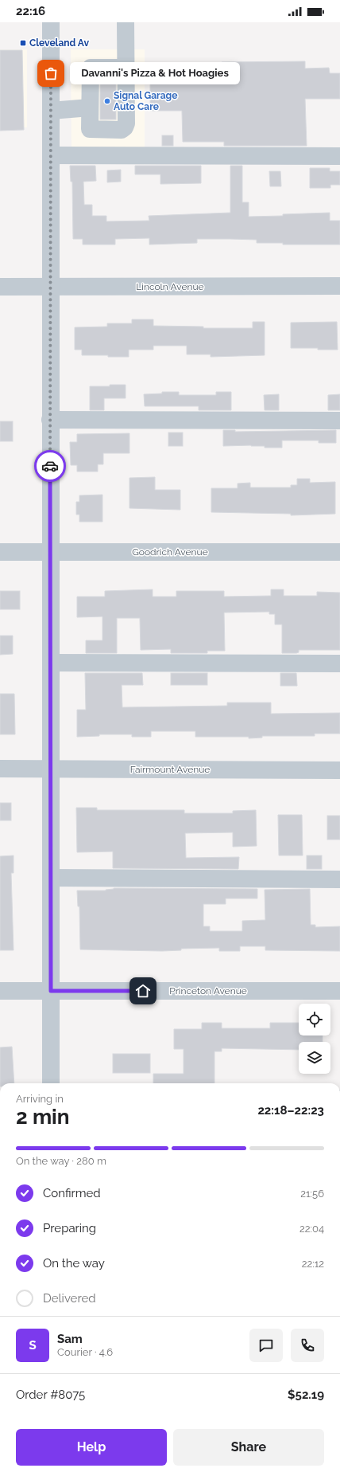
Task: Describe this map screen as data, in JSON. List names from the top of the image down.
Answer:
{
  "streets": {
    "street": [
      "Lincoln Avenue",
      "Goodrich Avenue",
      "Fairmount Avenue",
      "Princeton Avenue"
    ]
  },
  "places": {
    "transit": ["Cleveland Av"],
    "other": ["Davanni's Pizza & Hot Hoagies", "Signal Garage Auto Care"]
  },
  "page": {
    "status": "22:16",
    "bubble": "Davanni's Pizza & Hot Hoagies",
    "heading": ["2 min", "Arriving in", "22:18–22:23"],
    "panel": [
      "Sam",
      "Courier · 4.6",
      "Order #8075",
      "$52.19"
    ],
    "bar": "On the way · 280 m",
    "list": [
      ["Confirmed", "21:56"],
      ["Preparing", "22:04"],
      ["On the way", "22:12"],
      "Delivered"
    ],
    "round": "S",
    "buttons": ["Help", "Share"]
  }
}
